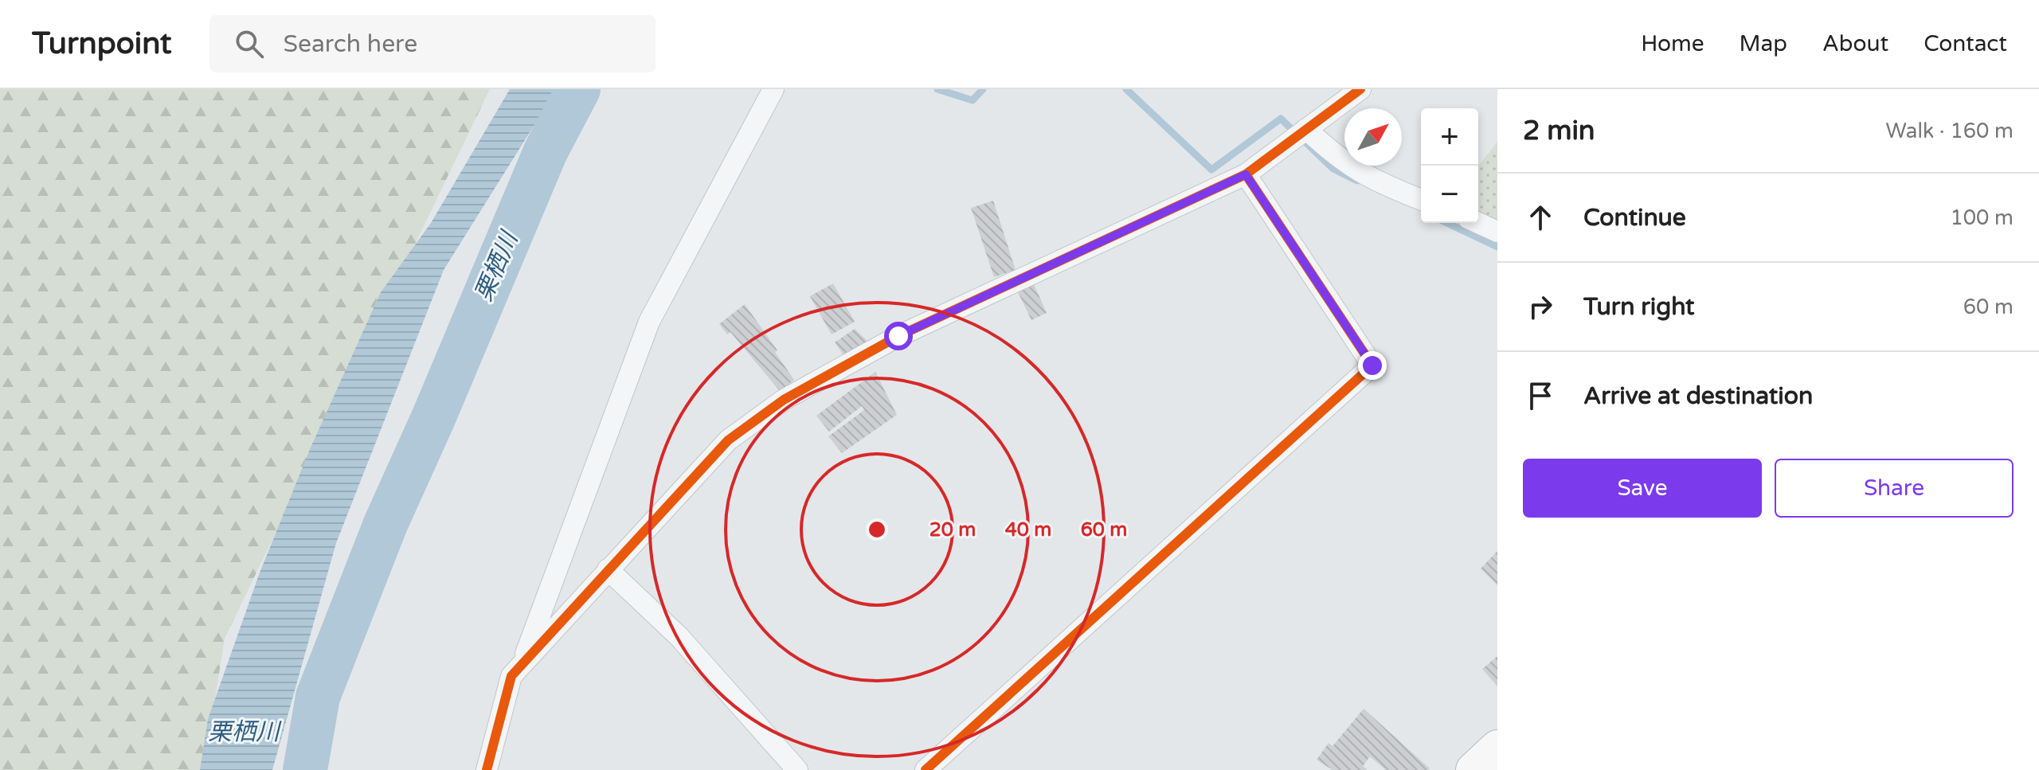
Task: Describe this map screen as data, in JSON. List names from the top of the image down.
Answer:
{
  "water": ["栗栖川"],
  "north": "top right",
  "page": {
    "header": "Turnpoint",
    "search": "Search here",
    "nav": [
      "Home",
      "Map",
      "About",
      "Contact"
    ],
    "heading": ["2 min", "Walk · 160 m"],
    "map_buttons": ["+", "−"],
    "list": [
      ["Continue", "100 m"],
      ["Turn right", "60 m"],
      "Arrive at destination"
    ],
    "buttons": ["Save", "Share"]
  },
  "rings": ["20 m", "40 m", "60 m"]
}
